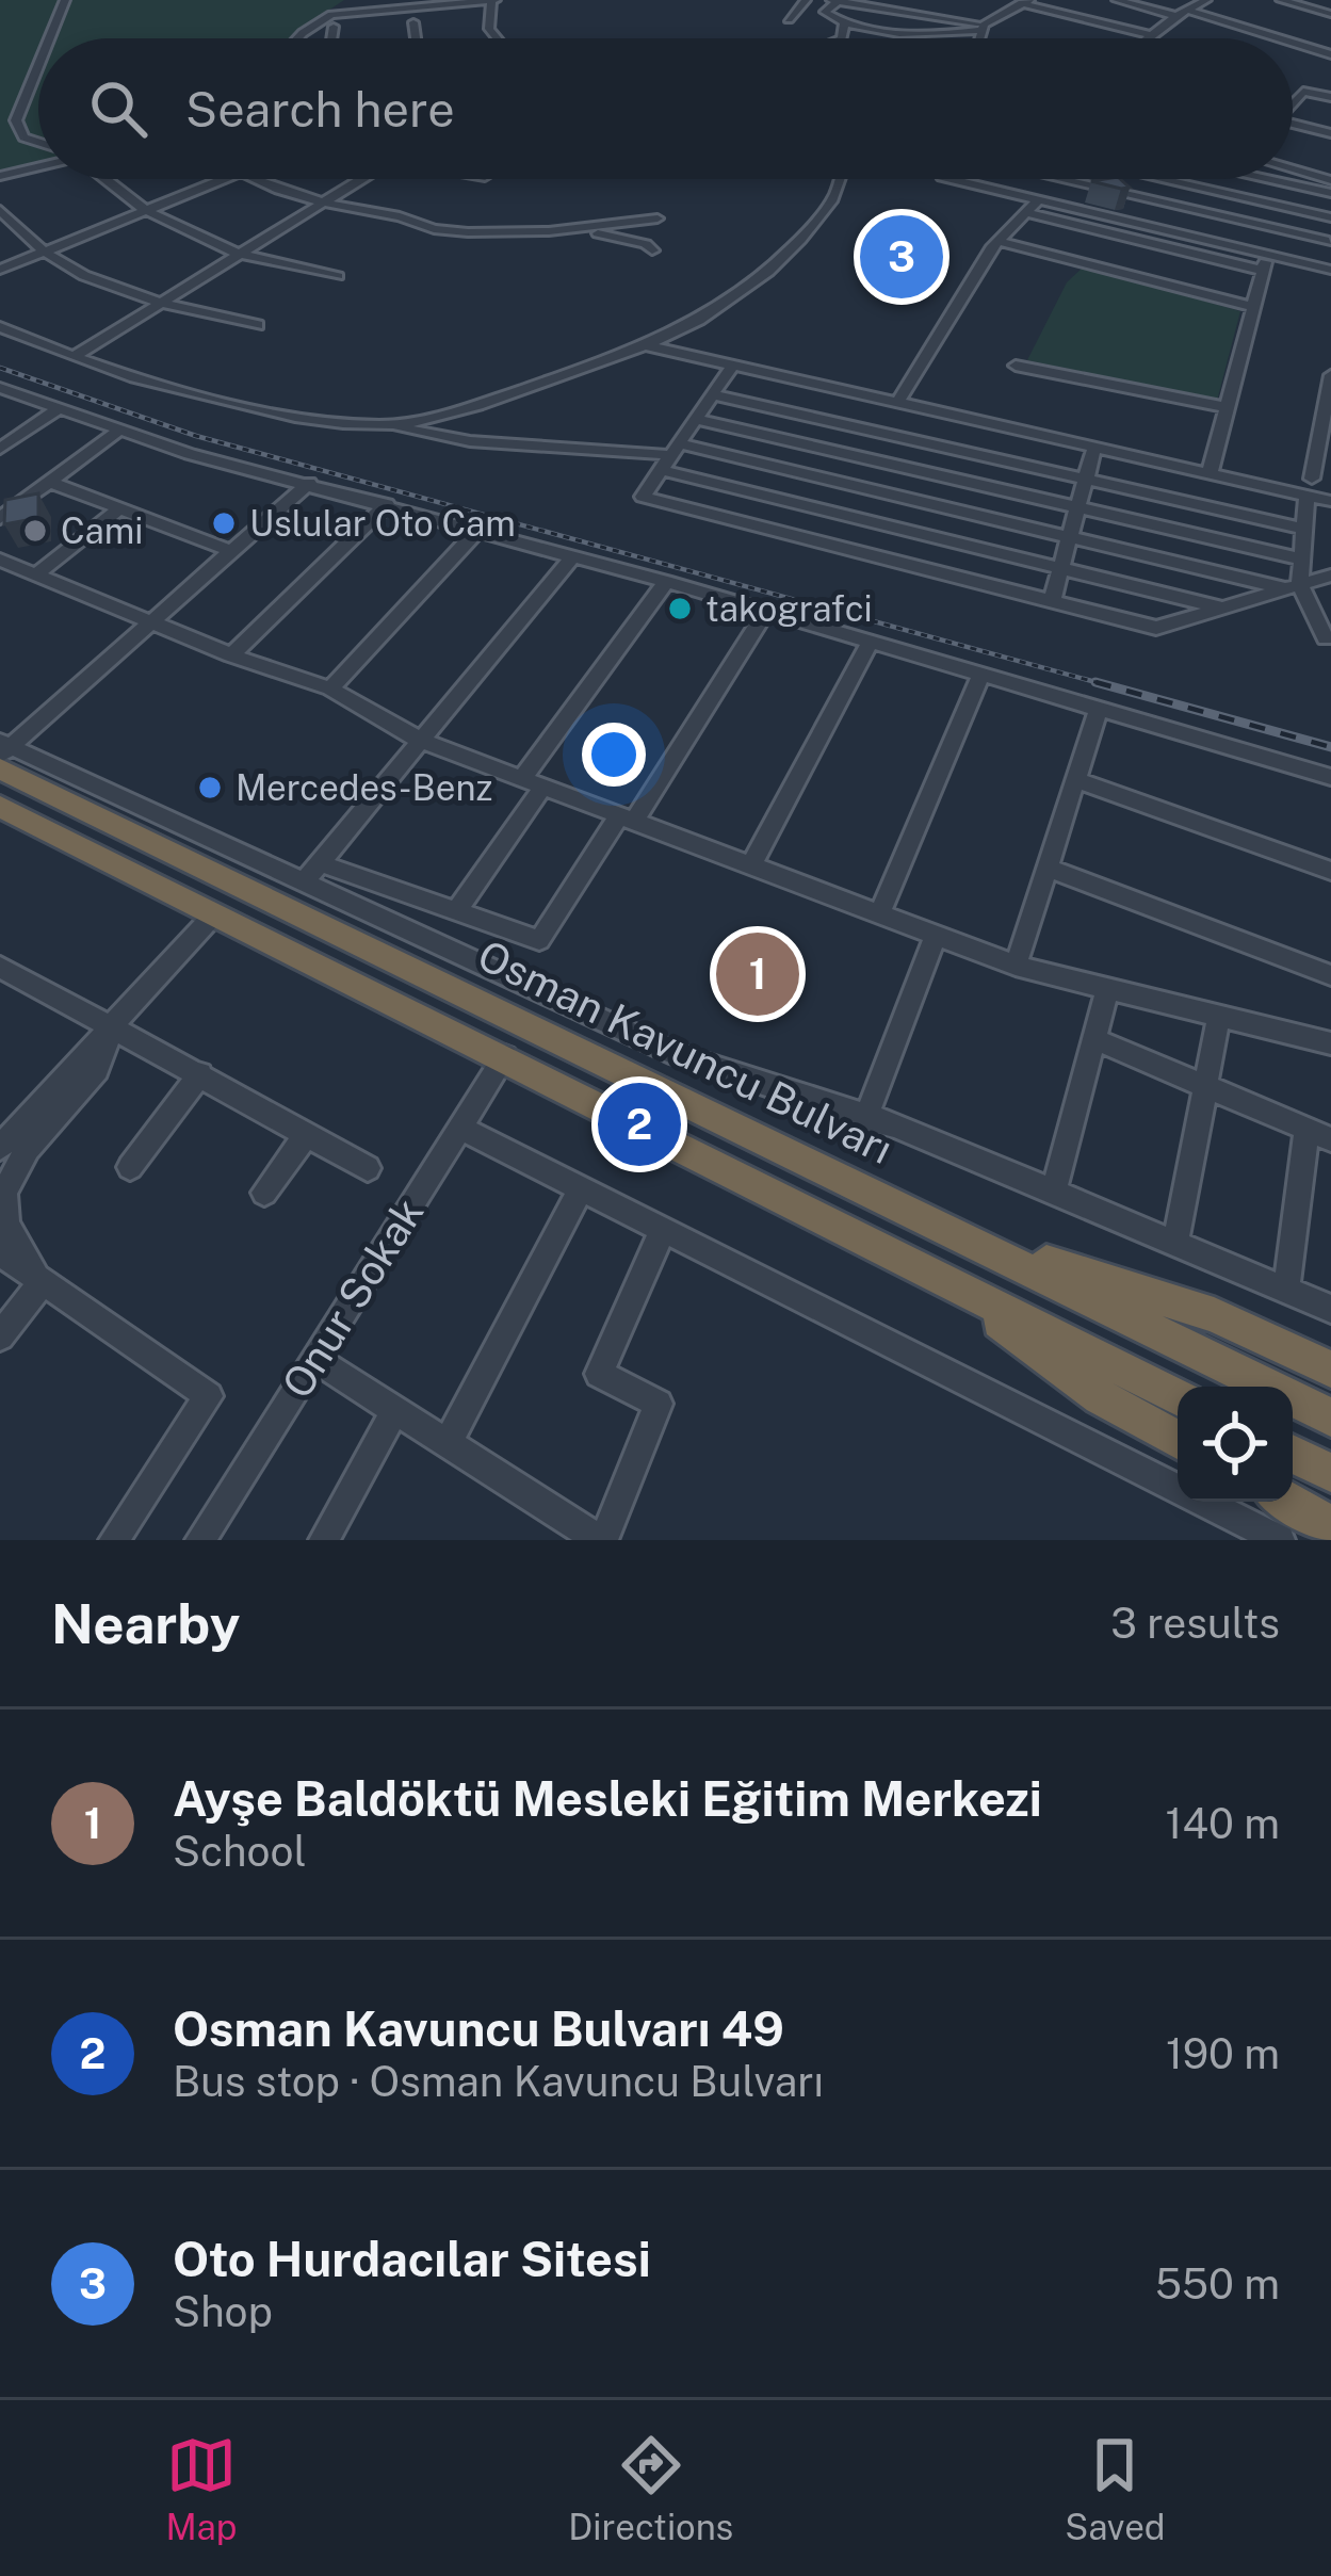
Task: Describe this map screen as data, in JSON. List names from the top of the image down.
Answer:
{
  "streets": {
    "highway": ["Osman Kavuncu Bulvarı"],
    "street": ["Onur Sokak"]
  },
  "places": [
    "Uslular Oto Cam",
    "Cami",
    "takografci",
    "Mercedes-Benz"
  ],
  "page": {
    "search": "Search here",
    "pins": ["3", "1", "2"],
    "heading": ["Nearby", "3 results"],
    "list": [
      {
        "mark": "1",
        "name": "Ayşe Baldöktü Mesleki Eğitim Merkezi",
        "note": "School",
        "value": "140 m"
      },
      {
        "mark": "2",
        "name": "Osman Kavuncu Bulvarı 49",
        "note": "Bus stop · Osman Kavuncu Bulvarı",
        "value": "190 m"
      },
      {
        "mark": "3",
        "name": "Oto Hurdacılar Sitesi",
        "note": "Shop",
        "value": "550 m"
      }
    ],
    "nav": ["Map", "Directions", "Saved"]
  }
}
